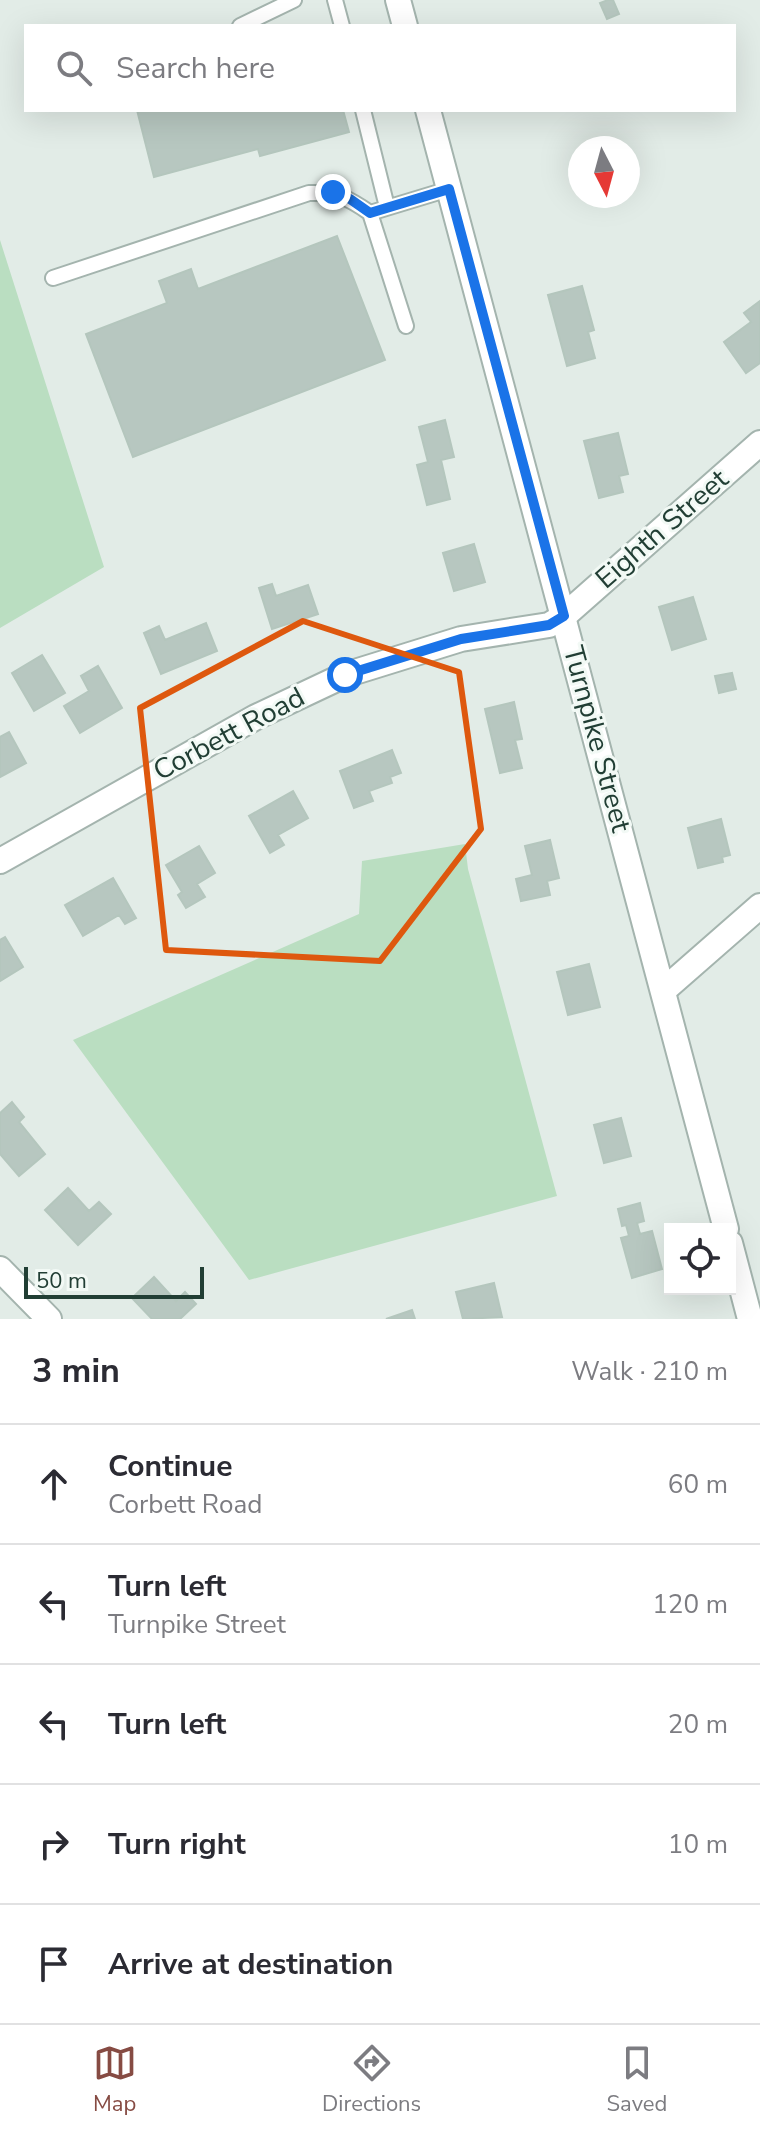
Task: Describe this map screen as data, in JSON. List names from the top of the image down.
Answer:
{
  "streets": {
    "street": ["Eighth Street", "Corbett Road", "Turnpike Street"]
  },
  "crossings": [
    ["Eighth Street", "Corbett Road"],
    ["Eighth Street", "Turnpike Street"],
    ["Corbett Road", "Turnpike Street"]
  ],
  "scale_bar": "50 m",
  "north": "bottom",
  "page": {
    "search": "Search here",
    "scale": "50 m",
    "heading": ["3 min", "Walk · 210 m"],
    "list": [
      ["Continue", "Corbett Road", "60 m"],
      ["Turn left", "Turnpike Street", "120 m"],
      ["Turn left", "20 m"],
      ["Turn right", "10 m"],
      "Arrive at destination"
    ],
    "nav": ["Map", "Directions", "Saved"]
  }
}
